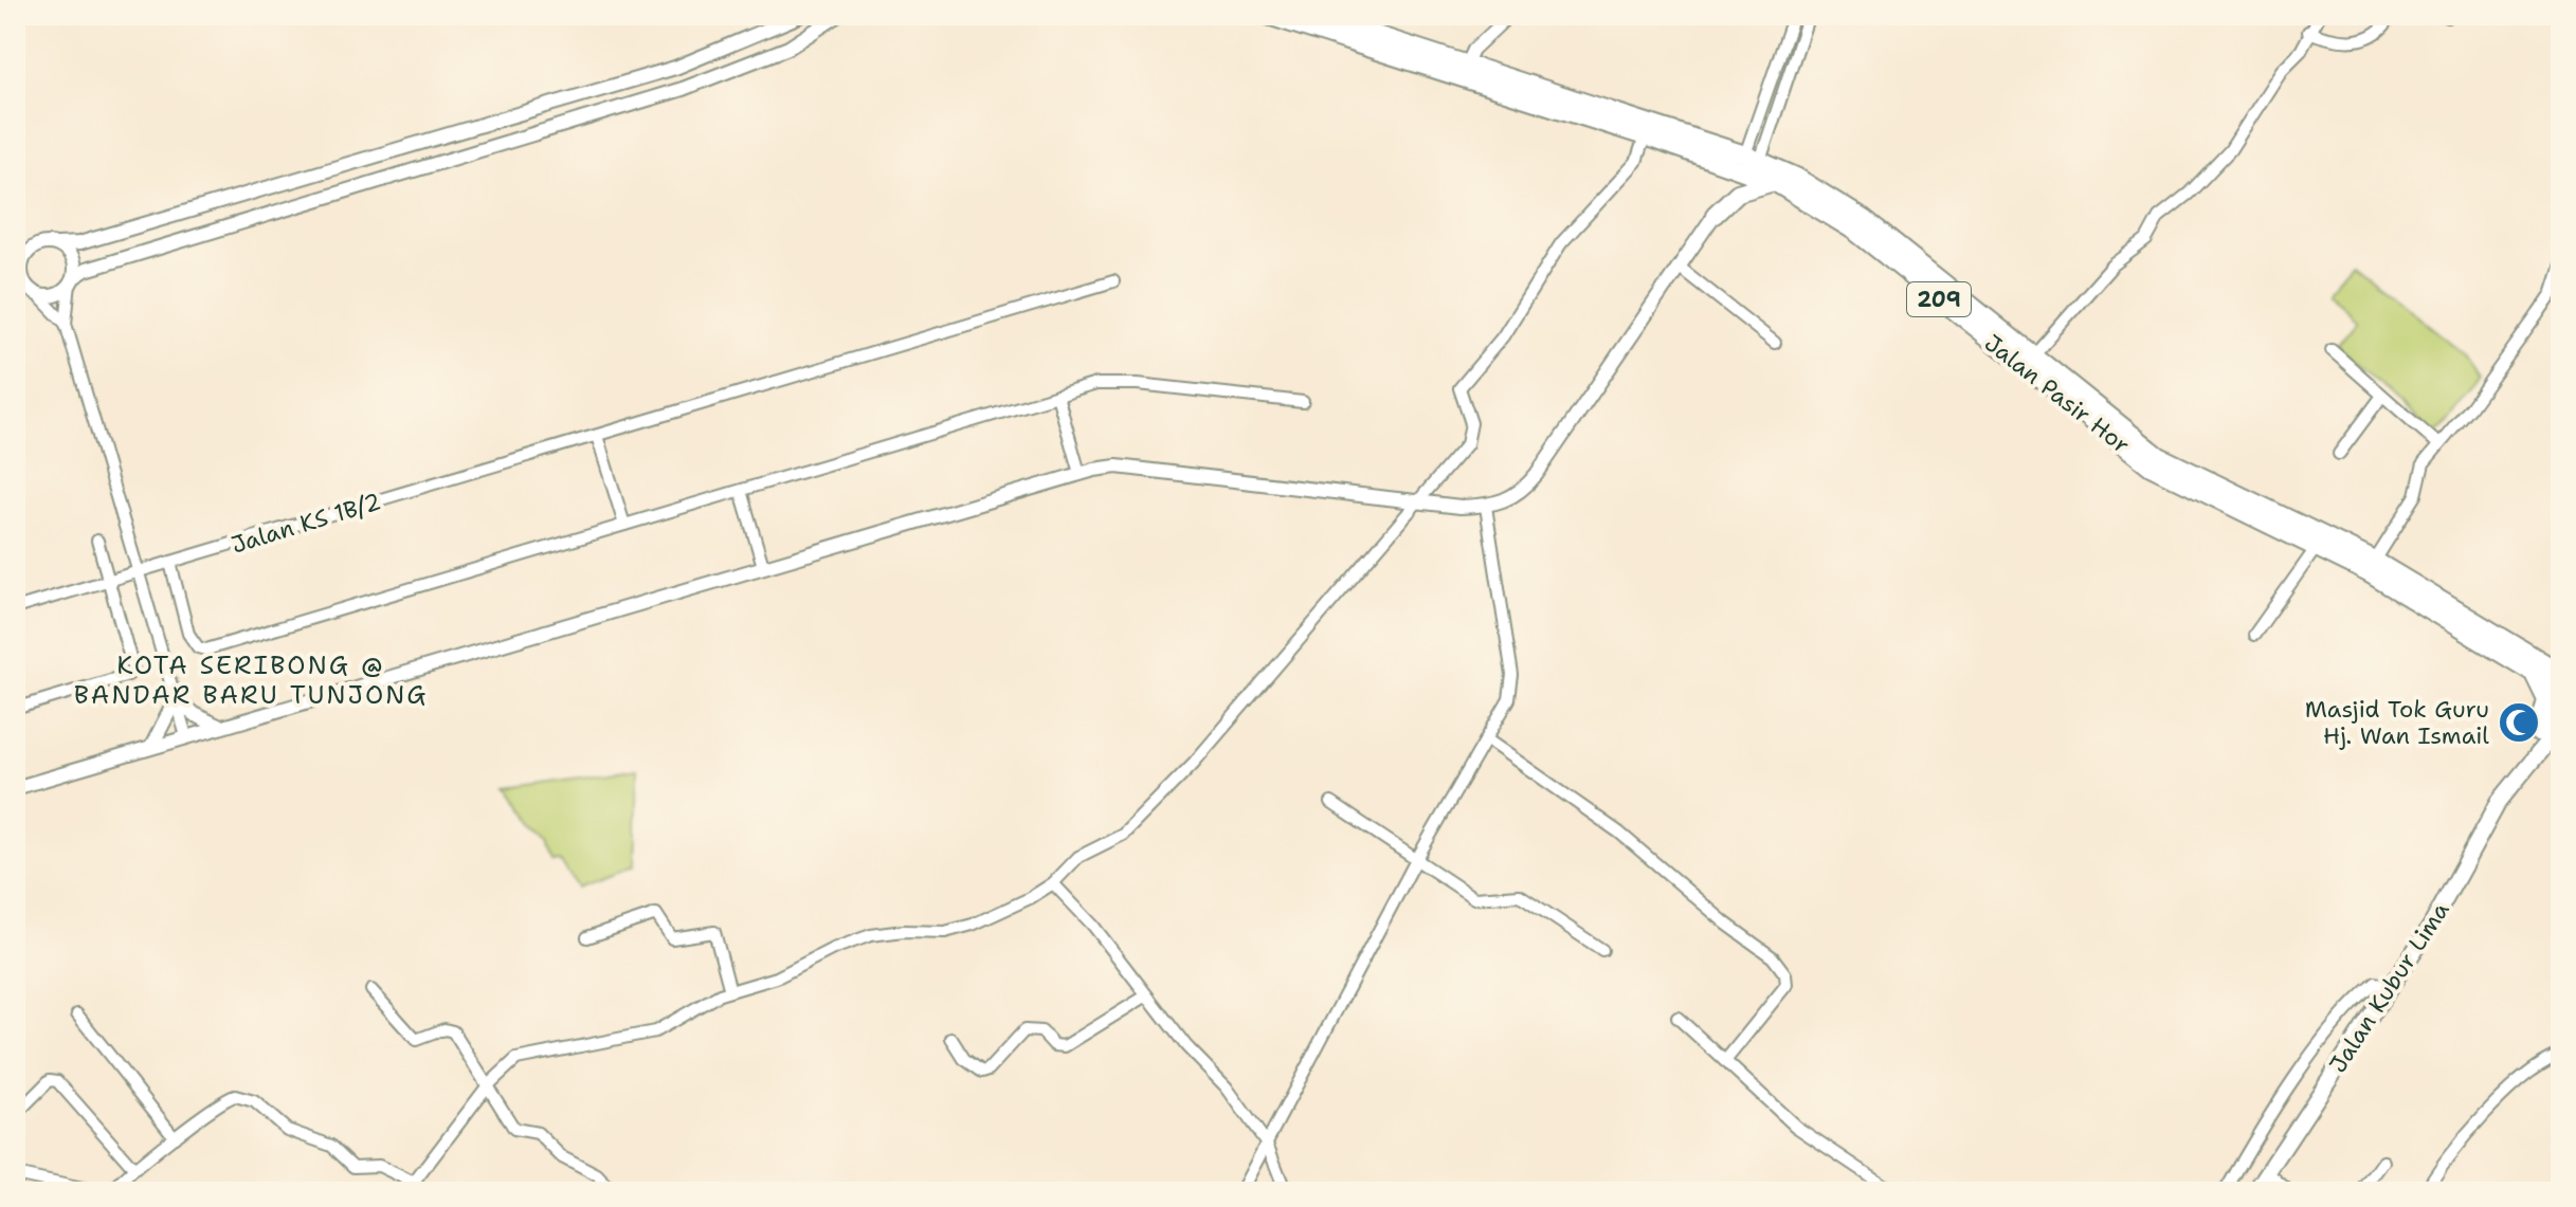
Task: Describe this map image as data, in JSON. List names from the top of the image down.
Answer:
{
  "streets": {
    "main road": ["209", "Jalan Pasir Hor", "Jalan Kubur Lima"],
    "street": ["Jalan KS 1B/2"]
  },
  "districts": ["KOTA SERIBONG @ BANDAR BARU TUNJONG"],
  "places": {
    "mosque": ["Masjid Tok Guru Hj. Wan Ismail"]
  }
}
